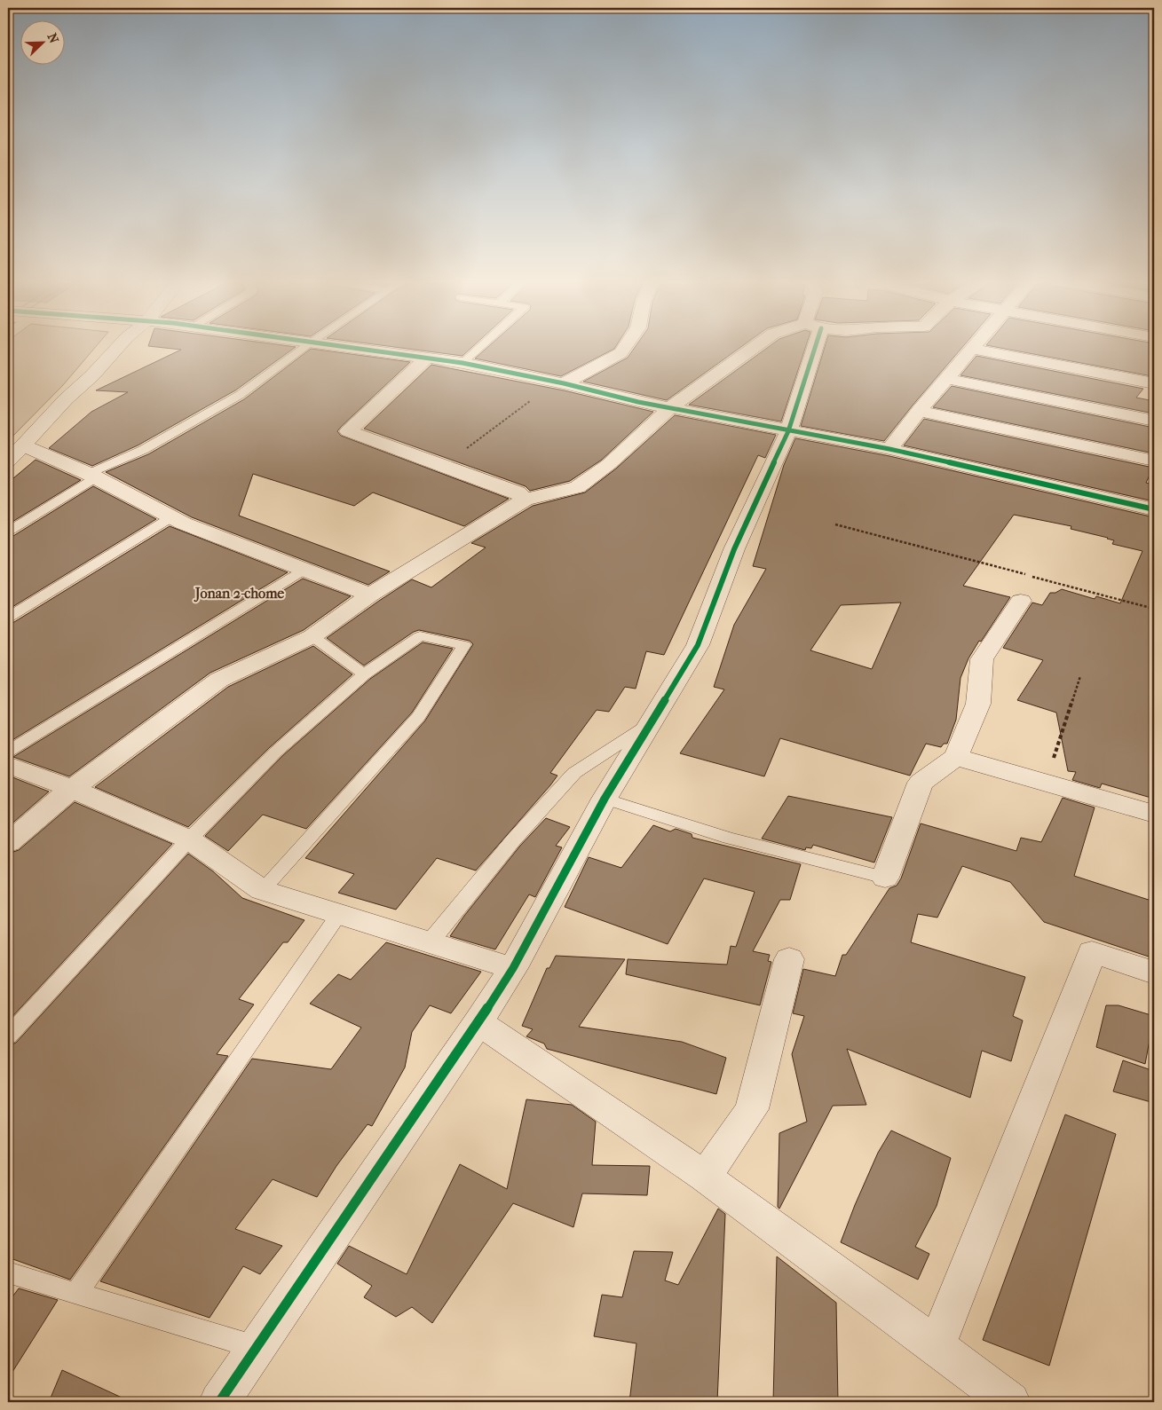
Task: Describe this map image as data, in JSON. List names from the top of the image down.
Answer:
{
  "districts": ["Jonan 2-chome"],
  "north": "top right"
}
